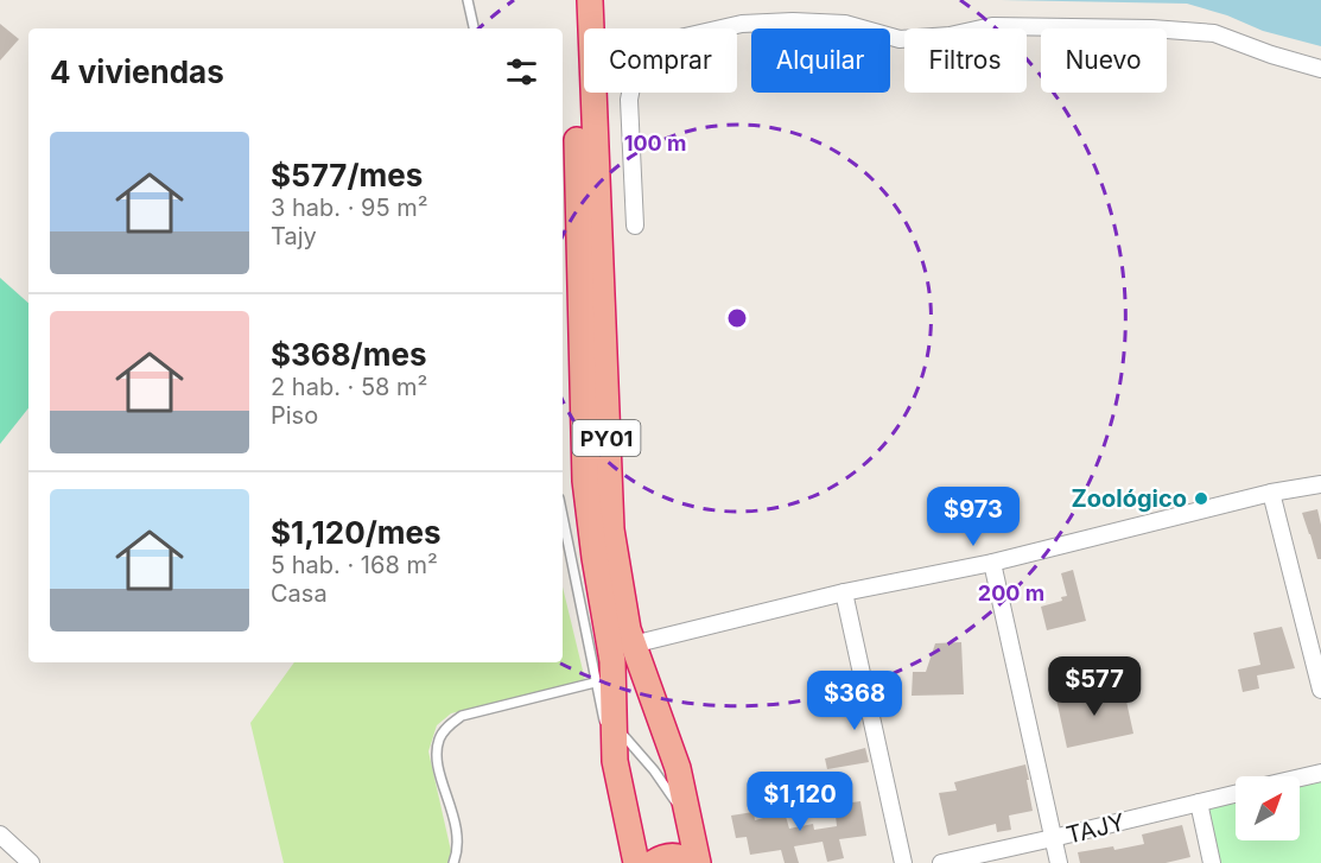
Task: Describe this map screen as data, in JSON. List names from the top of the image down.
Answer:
{
  "streets": {
    "highway": ["PY01"],
    "street": ["TAJY"]
  },
  "places": ["Zoológico"],
  "north": "top right",
  "page": {
    "chip": [
      "Comprar",
      "Alquilar",
      "Filtros",
      "Nuevo"
    ],
    "heading": "4 viviendas",
    "list": [
      {
        "name": "$577/mes",
        "note": "3 hab. · 95 m² · Tajy"
      },
      {
        "name": "$368/mes",
        "note": "2 hab. · 58 m² · Piso"
      },
      {
        "name": "$1,120/mes",
        "note": "5 hab. · 168 m² · Casa"
      }
    ],
    "price": [
      "$973",
      "$577",
      "$368",
      "$1,120"
    ]
  },
  "rings": ["100 m", "200 m"]
}
